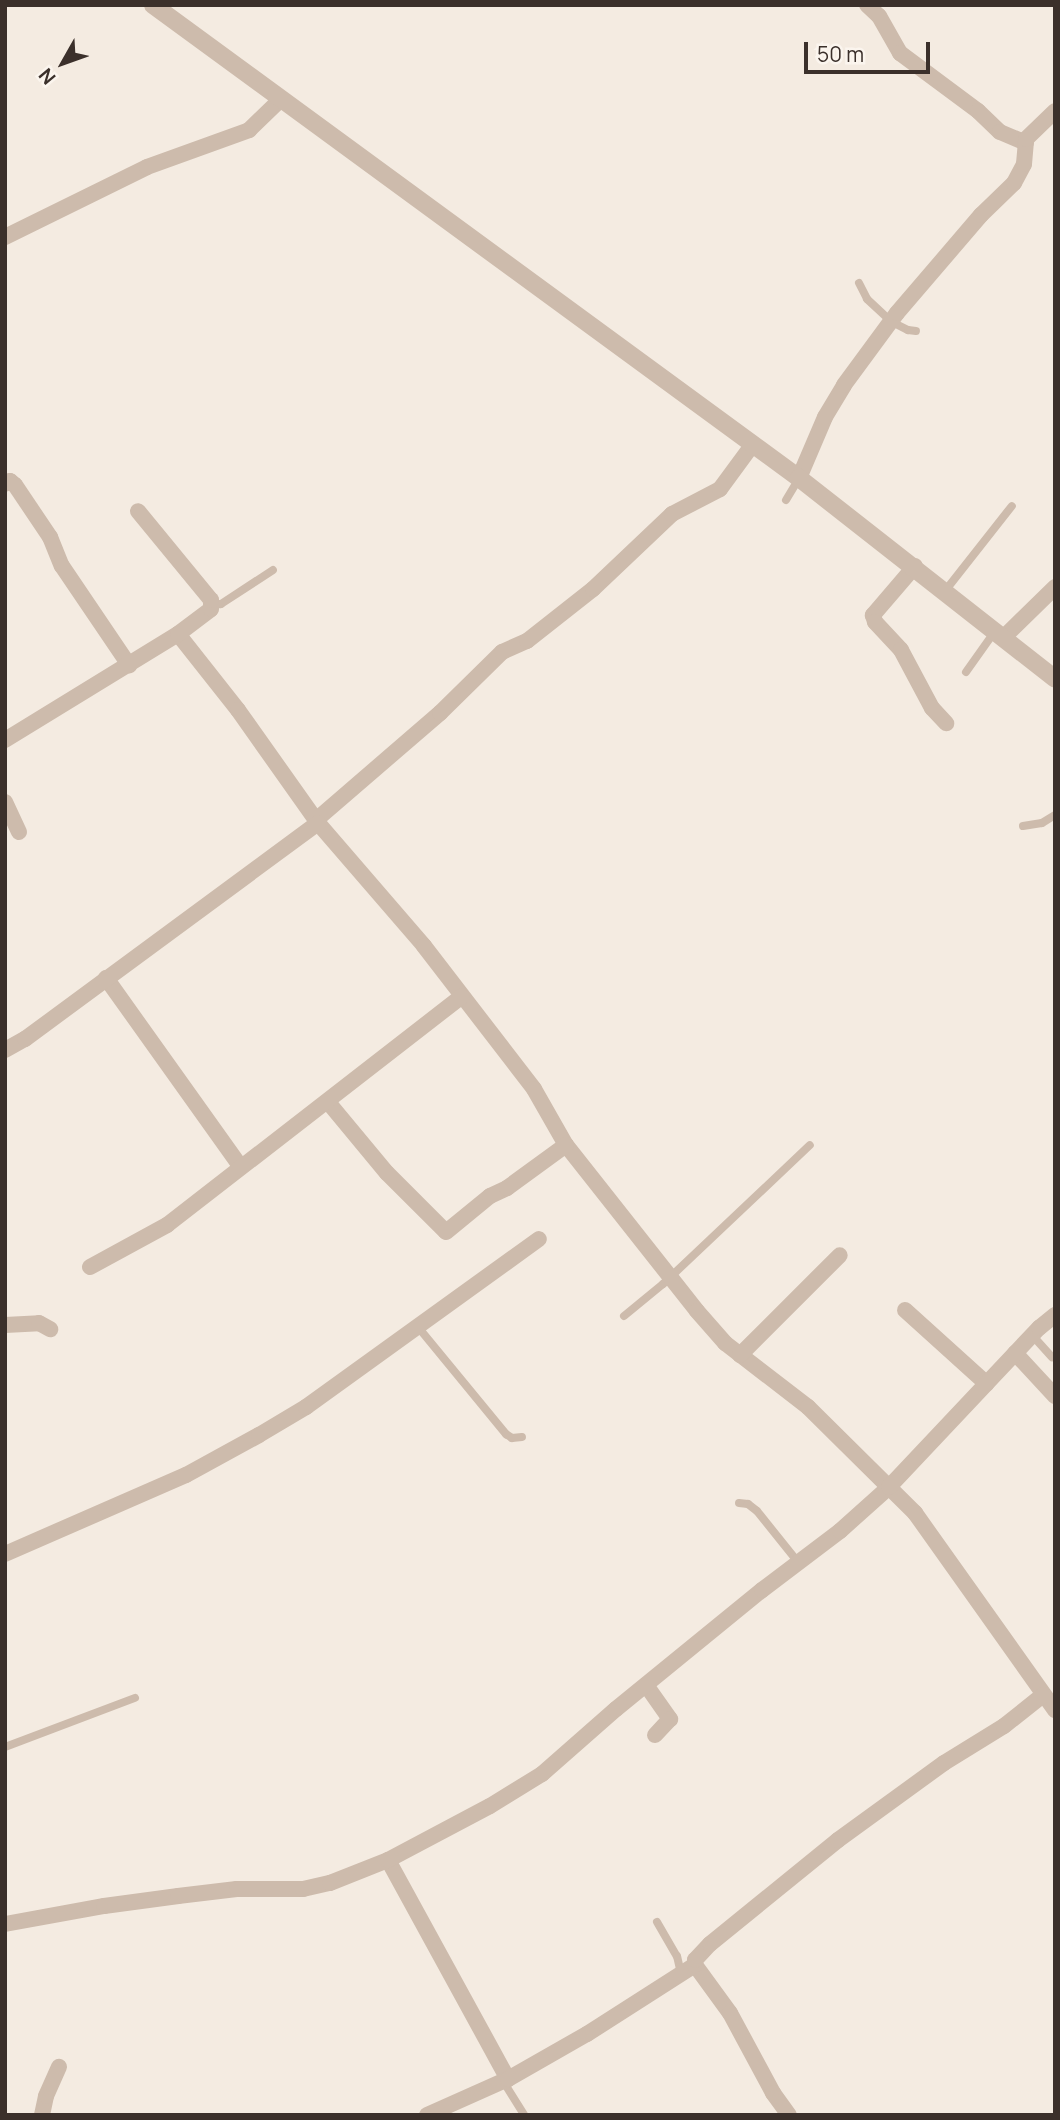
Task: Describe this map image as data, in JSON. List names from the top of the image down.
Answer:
{
  "scale_bar": "50 m",
  "north": "bottom left"
}
